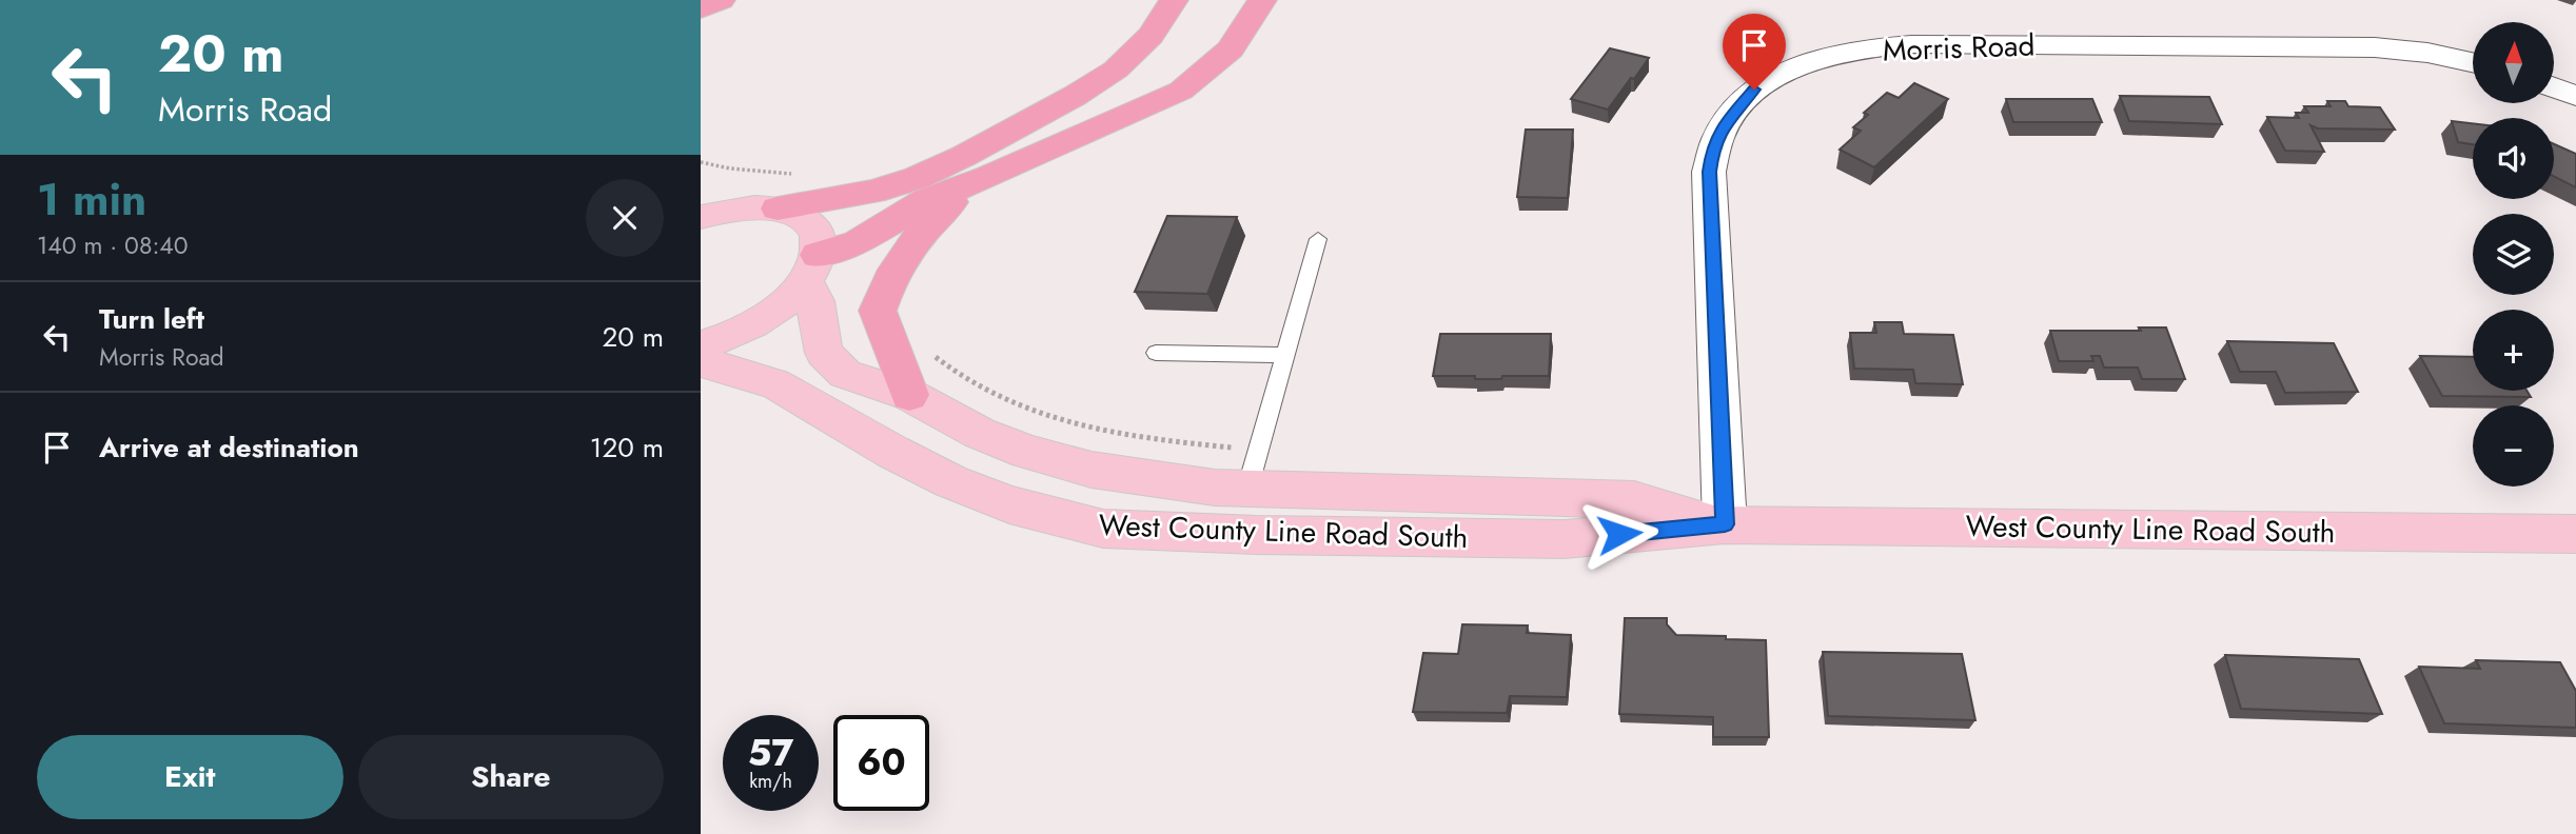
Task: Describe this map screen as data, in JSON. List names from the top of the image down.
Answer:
{
  "streets": {
    "main road": ["West County Line Road South"],
    "street": ["Morris Road"]
  },
  "crossings": [
    ["Morris Road", "West County Line Road South"]
  ],
  "north": "top",
  "page": {
    "turn": ["20 m", "Morris Road"],
    "map_buttons": ["+", "−"],
    "heading": ["1 min", "140 m · 08:40"],
    "list": [
      {
        "name": "Turn left",
        "note": "Morris Road",
        "value": "20 m"
      },
      {
        "name": "Arrive at destination",
        "value": "120 m"
      }
    ],
    "speed": "57 km/h",
    "limit": "60",
    "buttons": ["Exit", "Share"]
  }
}
